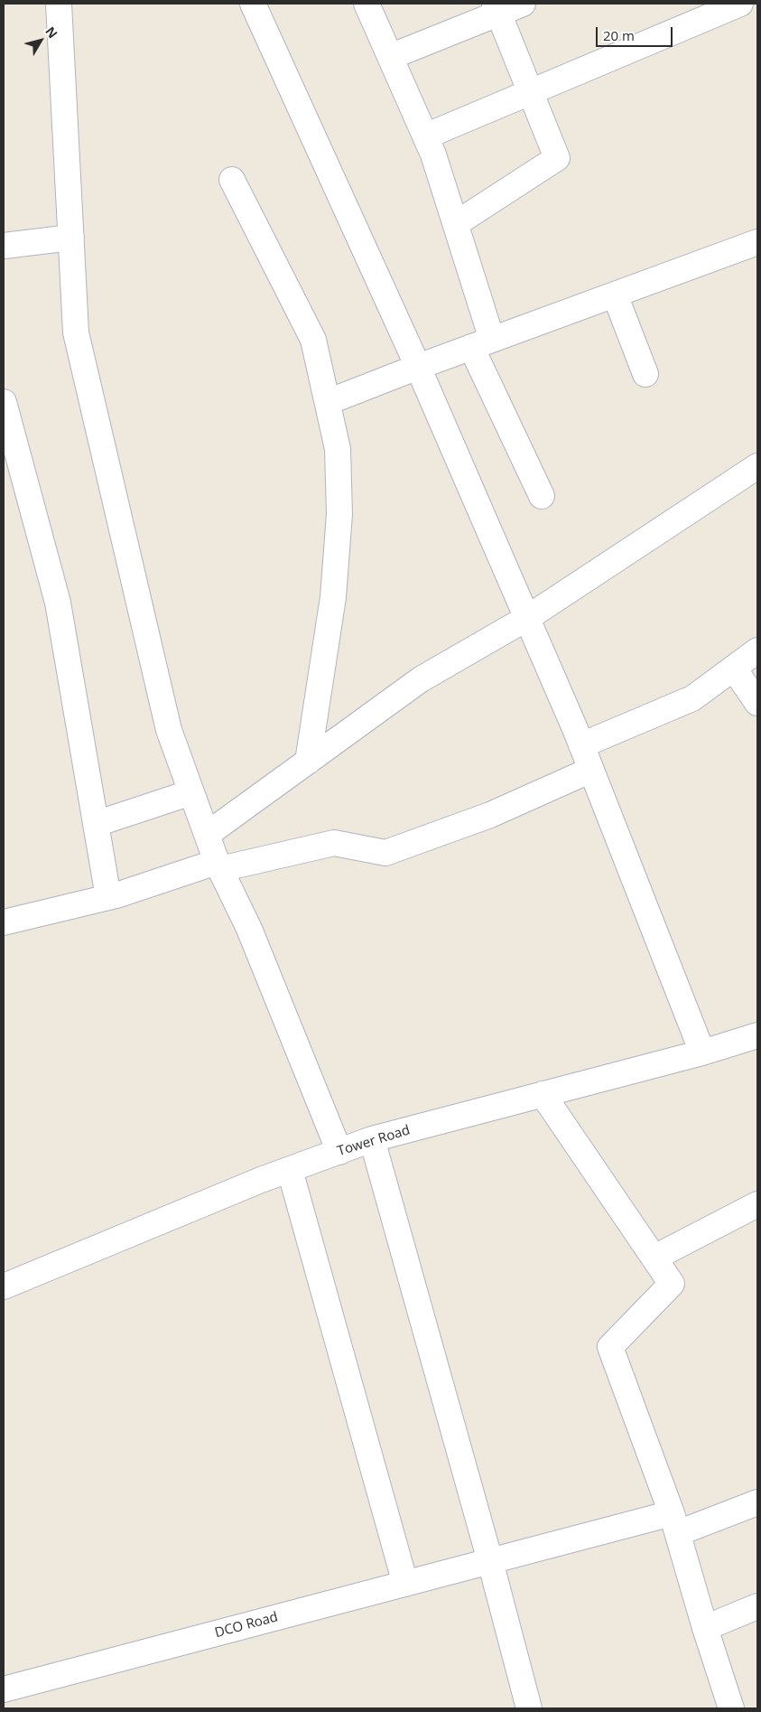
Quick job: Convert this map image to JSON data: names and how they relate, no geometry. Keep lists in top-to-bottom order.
{
  "streets": {
    "street": ["Tower Road", "DCO Road"]
  },
  "scale_bar": "20 m",
  "north": "top right"
}
